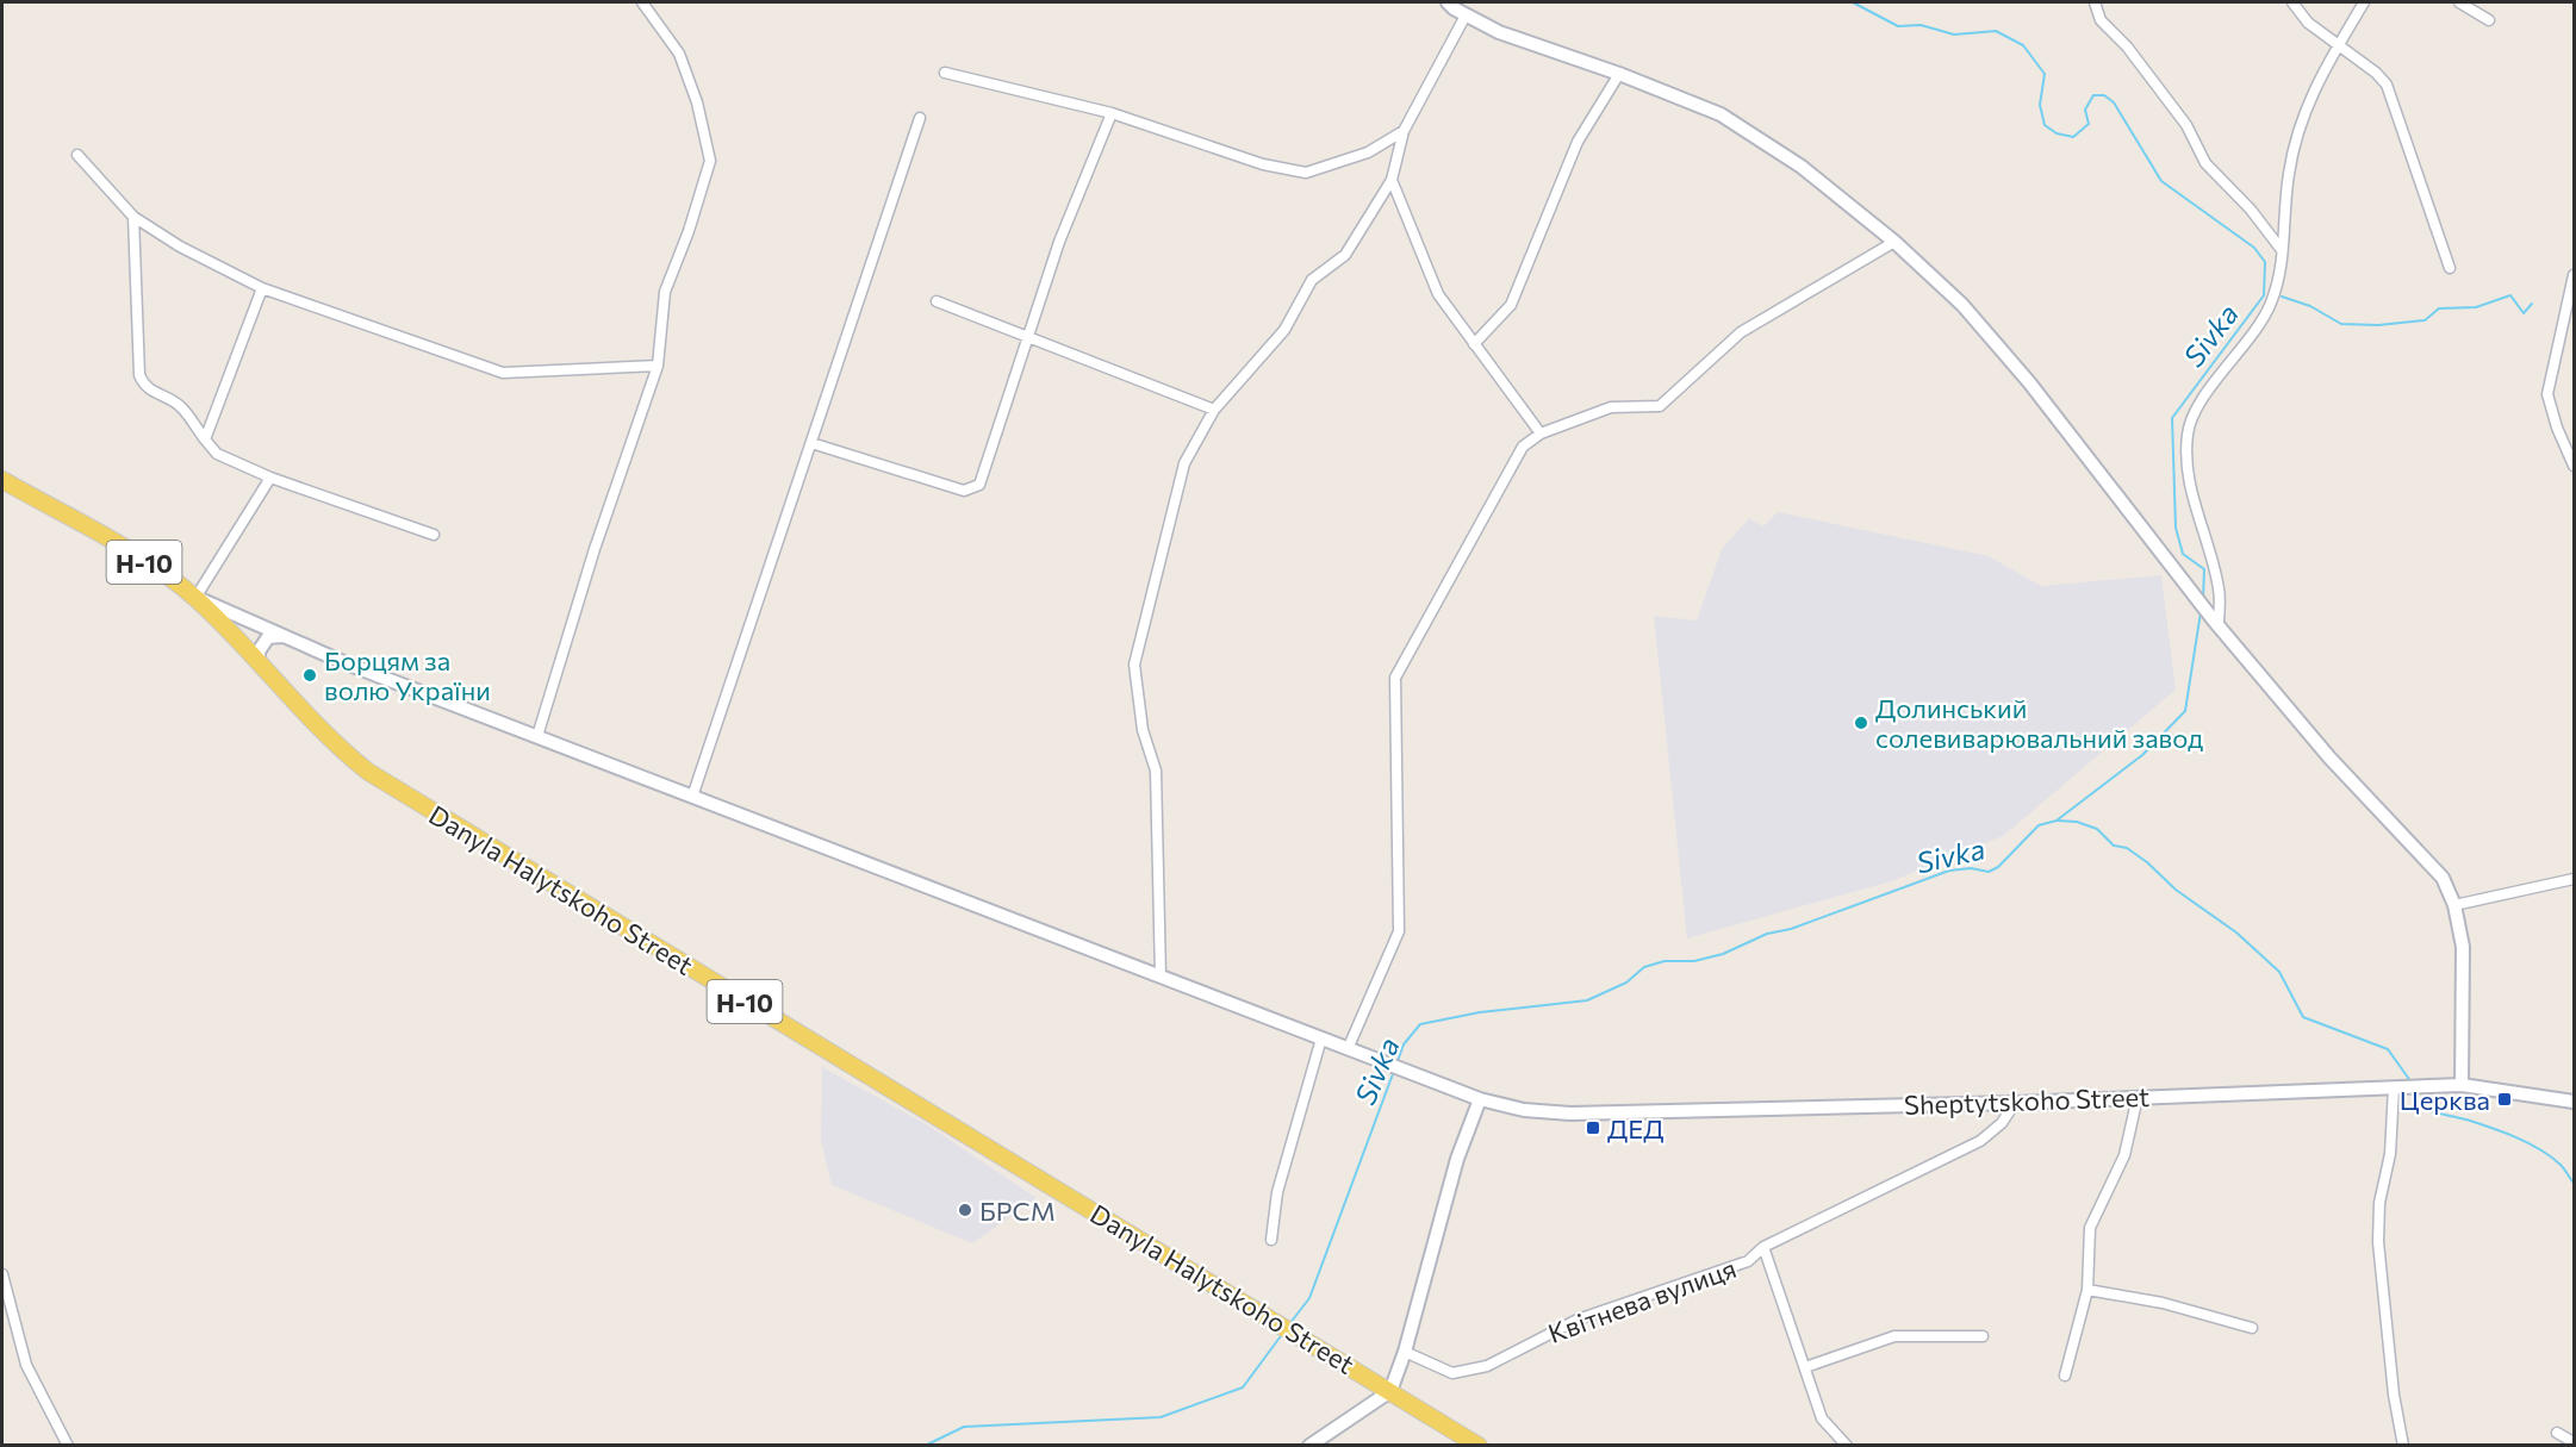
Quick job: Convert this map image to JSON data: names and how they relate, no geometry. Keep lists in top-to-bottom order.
{
  "streets": {
    "main road": ["Н-10", "Danyla Halytskoho Street"],
    "street": ["Sheptytskoho Street", "Квітнева вулиця"]
  },
  "crossings": [
    ["Н-10", "Danyla Halytskoho Street"],
    ["Н-10", "Sheptytskoho Street"],
    ["Danyla Halytskoho Street", "Sheptytskoho Street"],
    ["Sheptytskoho Street", "Квітнева вулиця"]
  ],
  "water": ["Sivka"],
  "places": {
    "other": ["Борцям за волю України", "Долинський солевиварювальний завод", "БРСМ"],
    "transit": ["Церква", "ДЕД"]
  }
}
